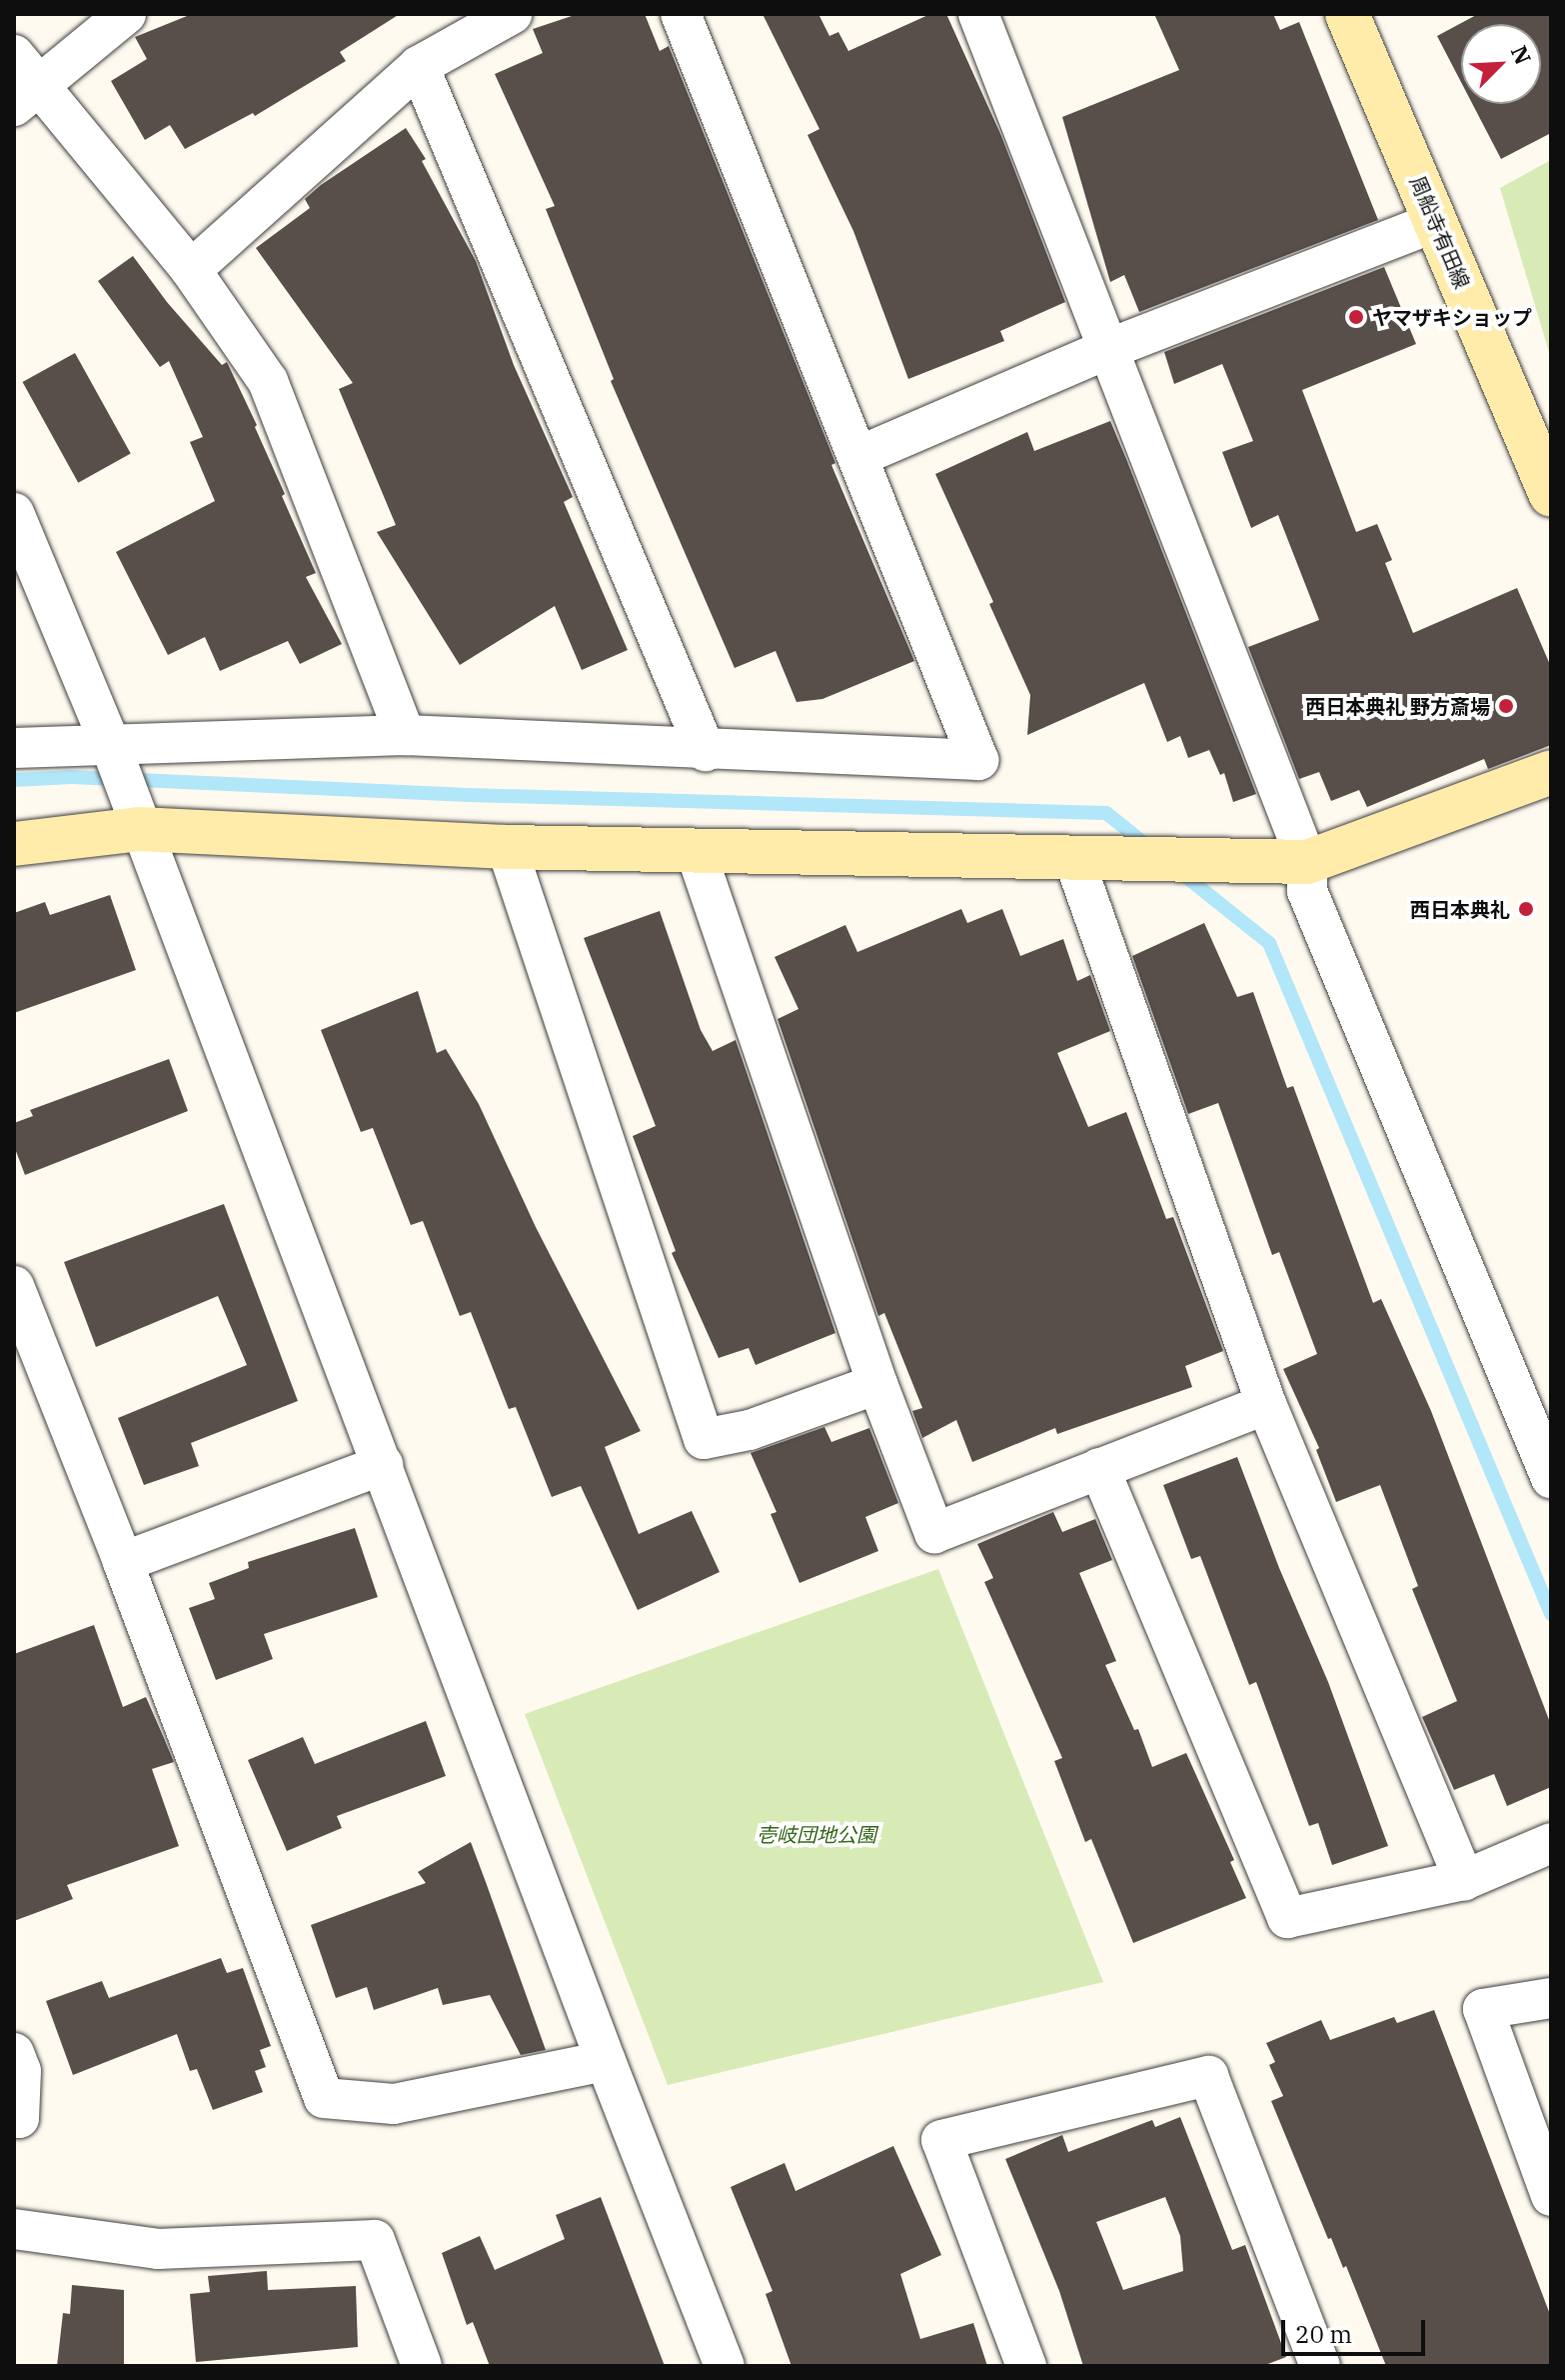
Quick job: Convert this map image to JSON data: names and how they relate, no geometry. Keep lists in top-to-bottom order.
{
  "streets": {
    "street": ["周船寺有田線"]
  },
  "parks": ["壱岐団地公園"],
  "places": ["ヤマザキショップ", "西日本典礼 野方斎場", "西日本典礼"],
  "scale_bar": "20 m",
  "north": "top right"
}
